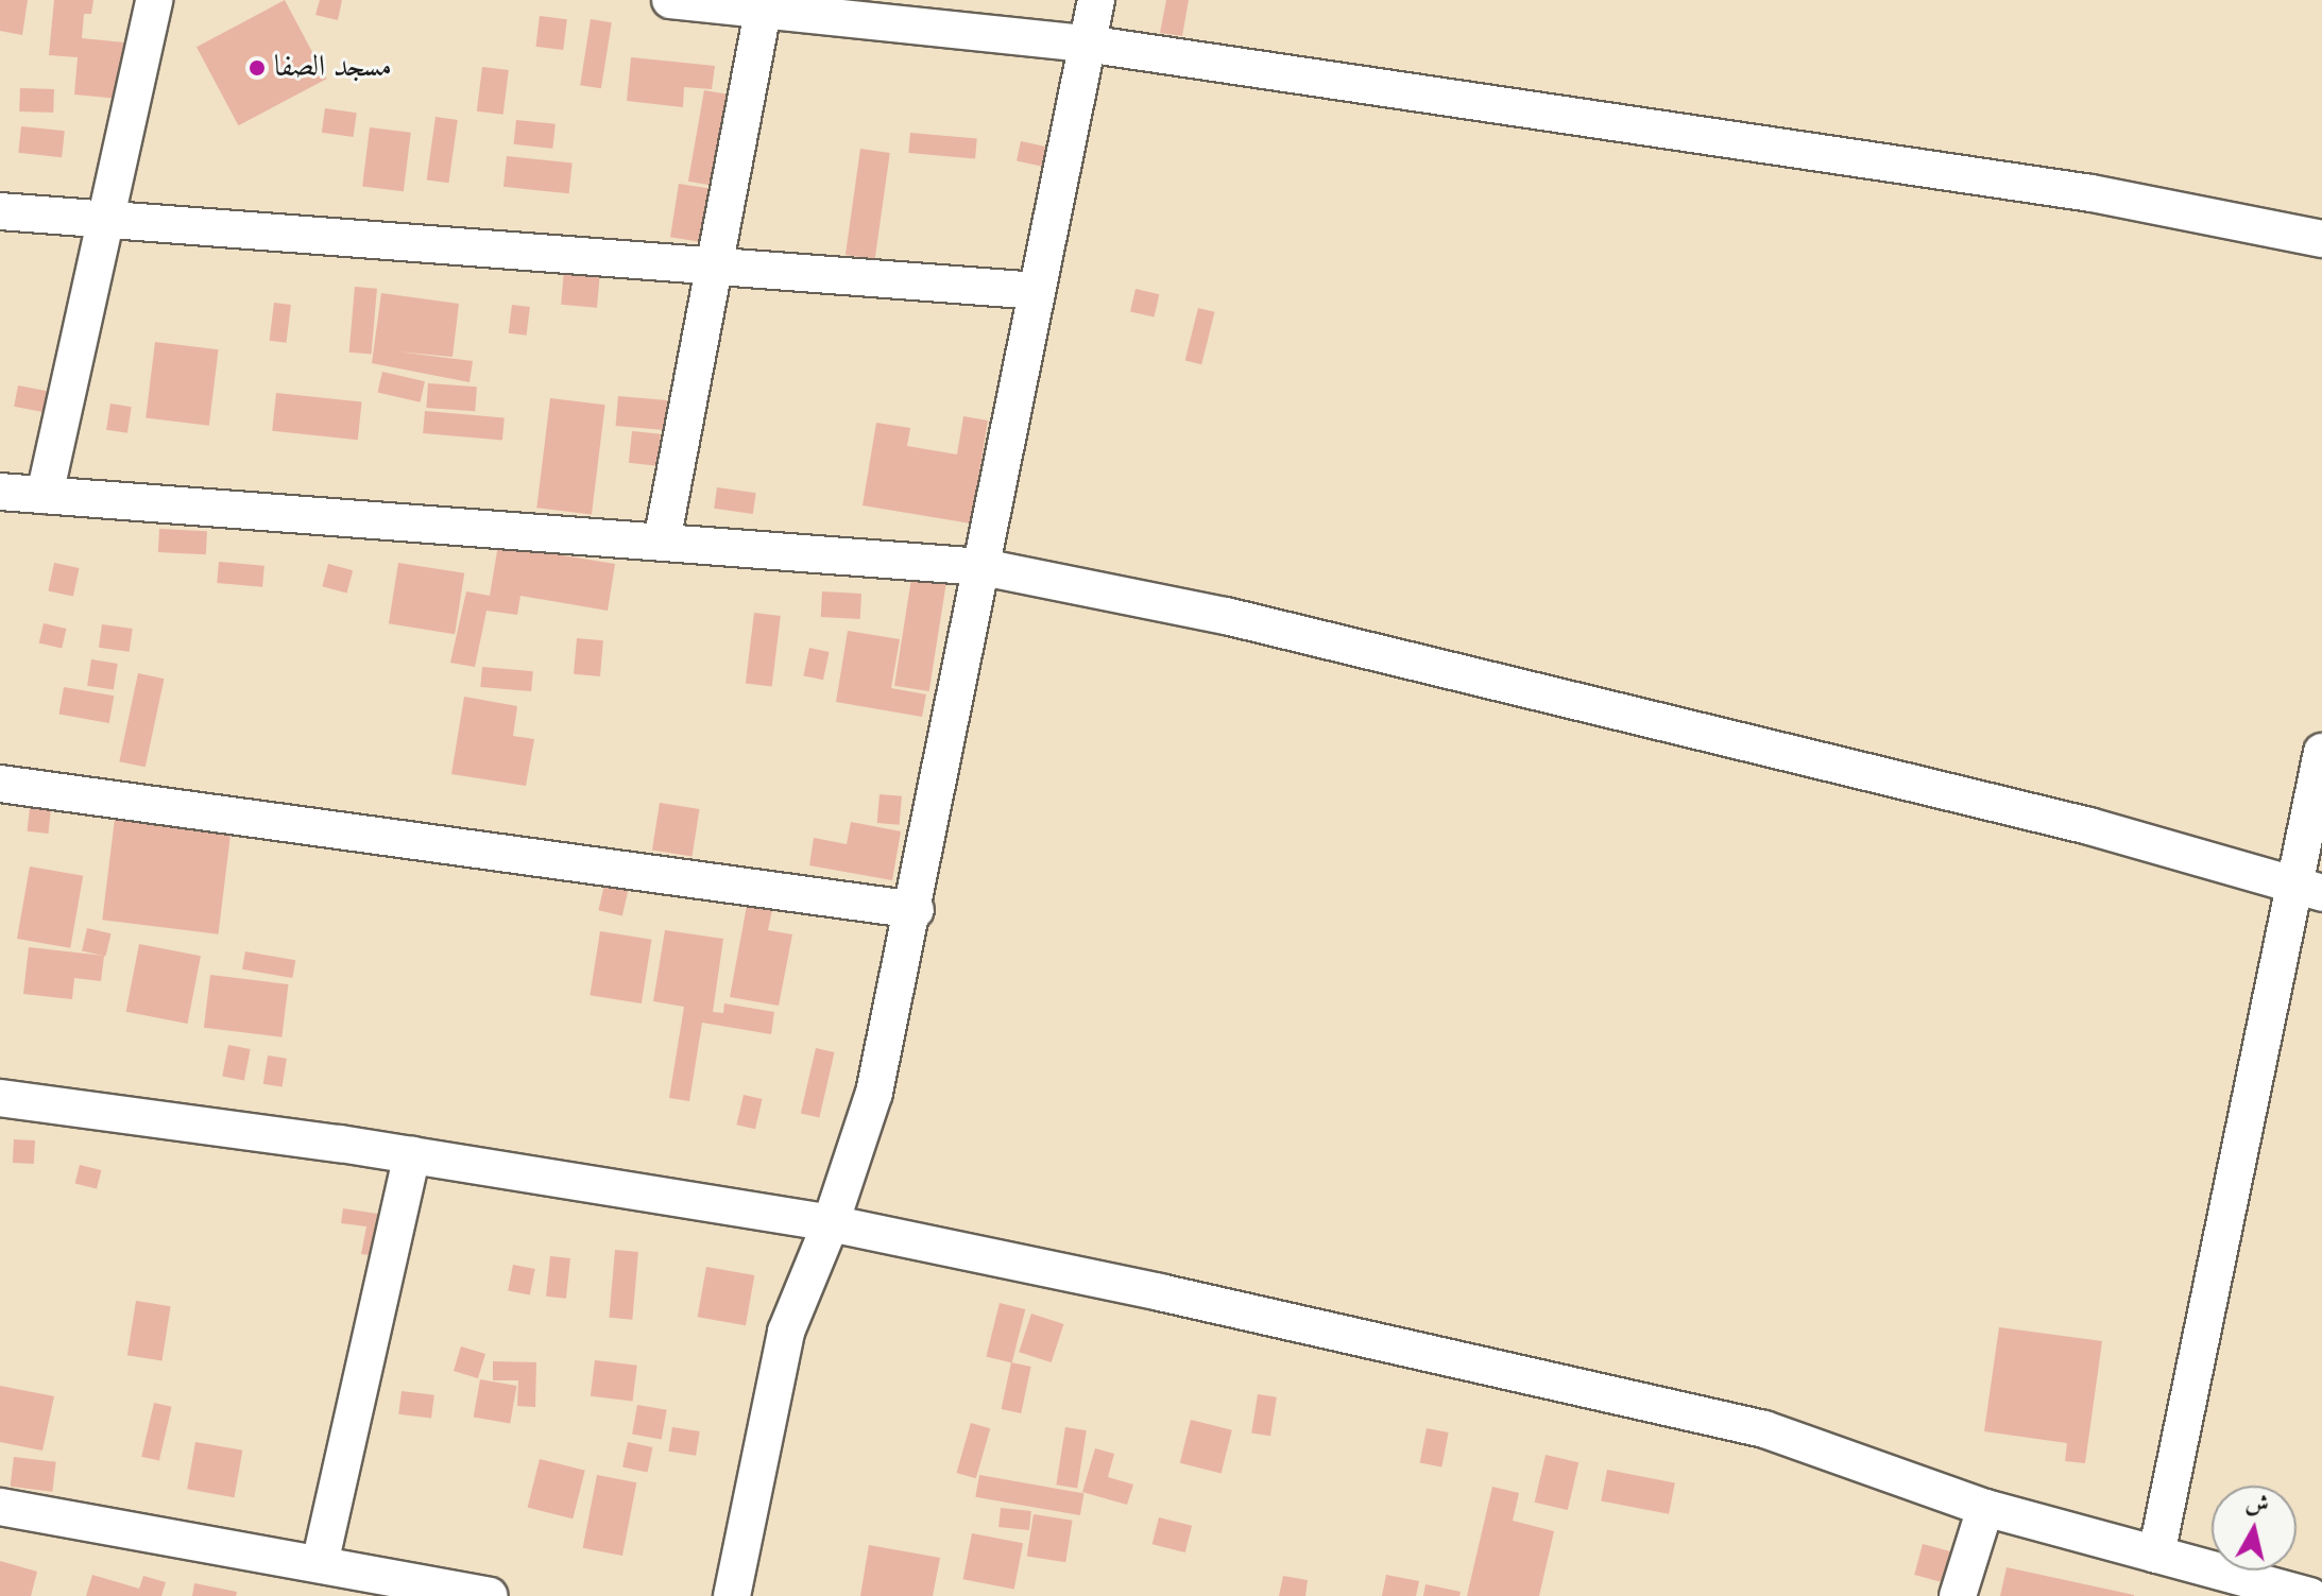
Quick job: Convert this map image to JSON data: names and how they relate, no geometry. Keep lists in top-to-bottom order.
{
  "places": ["مسجد الصفا"],
  "north": "top"
}
